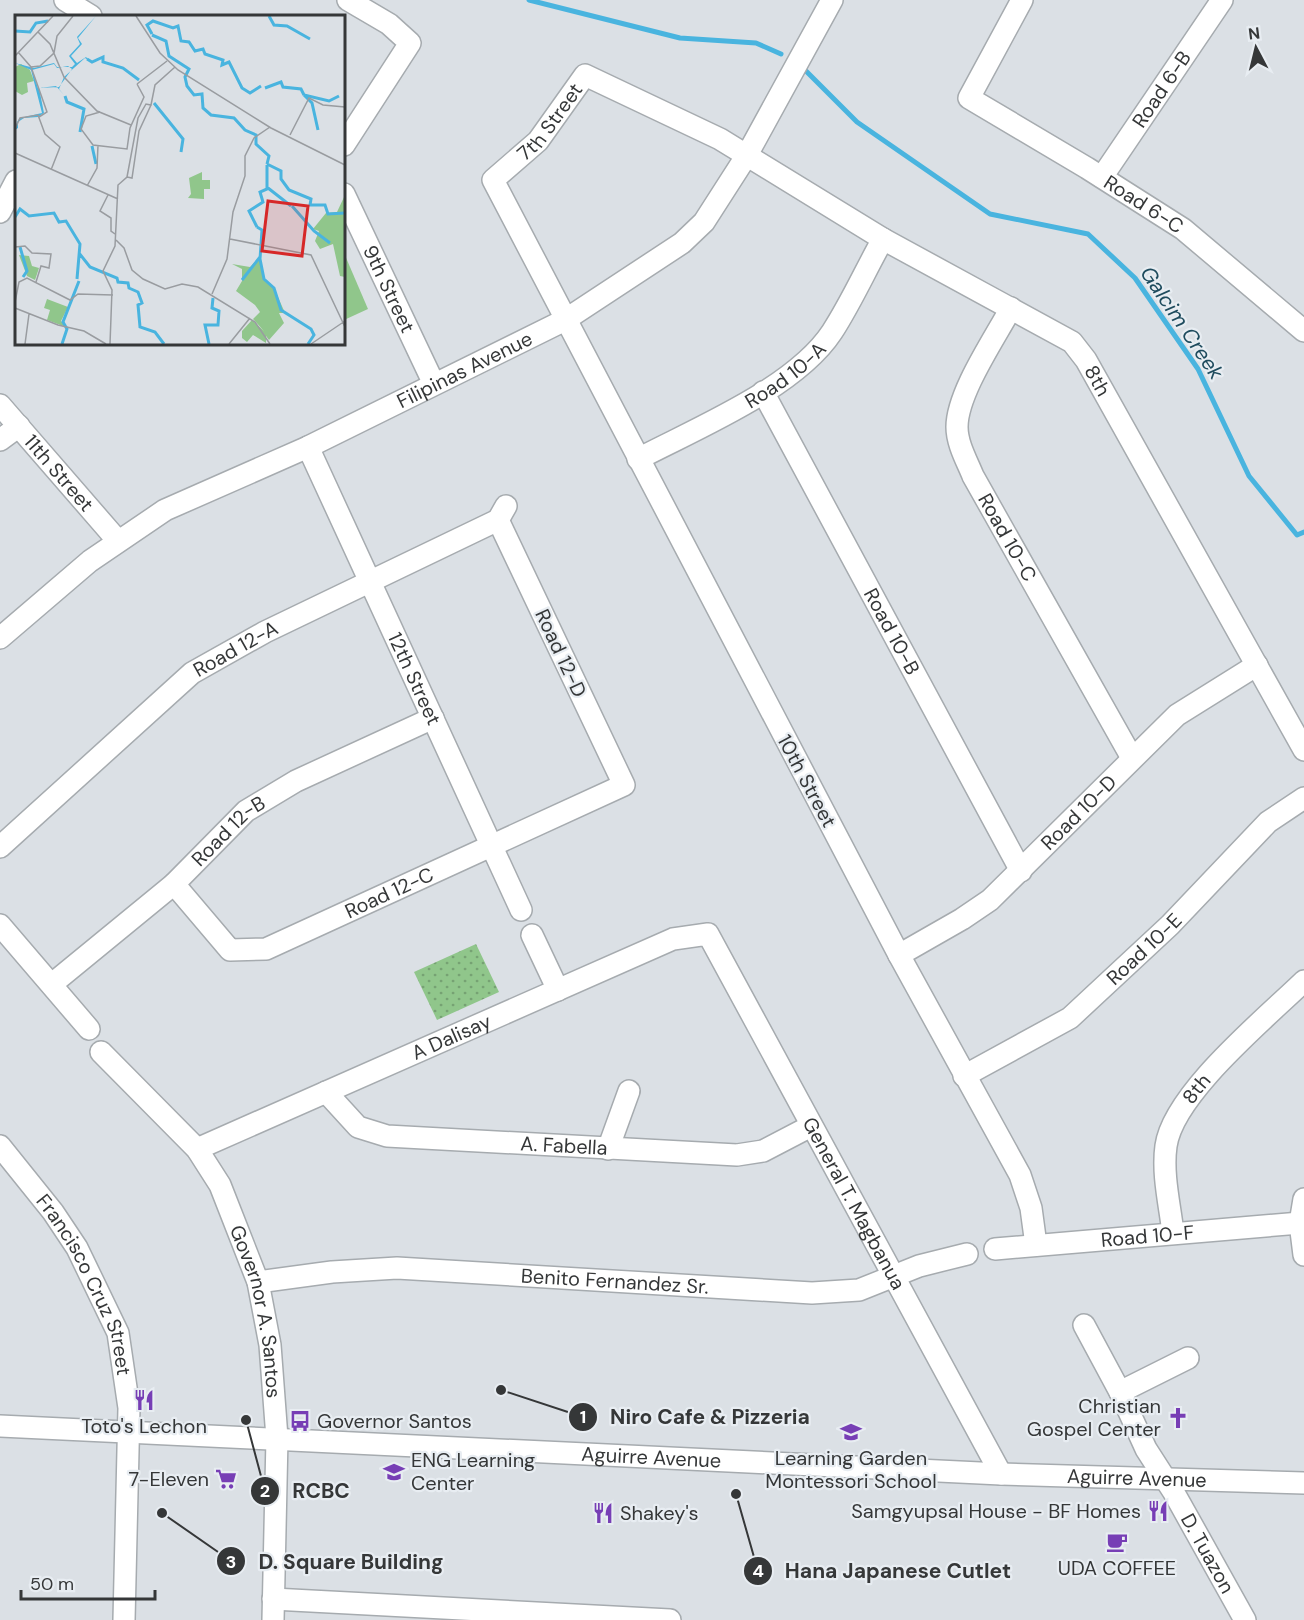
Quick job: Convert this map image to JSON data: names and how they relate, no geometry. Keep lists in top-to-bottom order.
{
  "streets": {
    "street": [
      "Road 6-B",
      "7th Street",
      "Road 6-C",
      "9th Street",
      "Filipinas Avenue",
      "Road 10-A",
      "8th",
      "11th Street",
      "Road 10-C",
      "Road 10-B",
      "Road 12-A",
      "Road 12-D",
      "12th Street",
      "10th Street",
      "Road 10-D",
      "Road 12-B",
      "Road 12-C",
      "Road 10-E",
      "A Dalisay",
      "A. Fabella",
      "General T. Magbanua",
      "Road 10-F",
      "Benito Fernandez Sr.",
      "Francisco Cruz Street",
      "Governor A. Santos",
      "Aguirre Avenue",
      "D. Tuazon"
    ]
  },
  "crossings": [
    ["Road 6-B", "Road 6-C"],
    ["7th Street", "Filipinas Avenue"],
    ["7th Street", "8th"],
    ["7th Street", "10th Street"],
    ["9th Street", "Filipinas Avenue"],
    ["Filipinas Avenue", "8th"],
    ["Filipinas Avenue", "11th Street"],
    ["Filipinas Avenue", "12th Street"],
    ["Filipinas Avenue", "10th Street"],
    ["Road 10-A", "8th"],
    ["Road 10-A", "Road 10-B"],
    ["Road 10-A", "10th Street"],
    ["8th", "Road 10-C"],
    ["8th", "Road 10-D"],
    ["8th", "Road 10-F"],
    ["Road 10-C", "Road 10-D"],
    ["Road 10-B", "Road 10-D"],
    ["Road 12-A", "Road 12-D"],
    ["Road 12-A", "12th Street"],
    ["Road 12-D", "Road 12-C"],
    ["12th Street", "Road 12-B"],
    ["12th Street", "Road 12-C"],
    ["10th Street", "Road 10-D"],
    ["10th Street", "Road 10-E"],
    ["10th Street", "Road 10-F"],
    ["Road 12-B", "Road 12-C"],
    ["A Dalisay", "A. Fabella"],
    ["A Dalisay", "General T. Magbanua"],
    ["A Dalisay", "Governor A. Santos"],
    ["A. Fabella", "General T. Magbanua"],
    ["General T. Magbanua", "Benito Fernandez Sr."],
    ["General T. Magbanua", "Aguirre Avenue"],
    ["Benito Fernandez Sr.", "Governor A. Santos"],
    ["Francisco Cruz Street", "Aguirre Avenue"],
    ["Governor A. Santos", "Aguirre Avenue"],
    ["Aguirre Avenue", "D. Tuazon"]
  ],
  "water": ["Galcim Creek"],
  "places": {
    "other": [
      "Niro Cafe & Pizzeria",
      "RCBC",
      "Hana Japanese Cutlet",
      "D. Square Building"
    ],
    "restaurant": ["Toto's Lechon", "Samgyupsal House - BF Homes", "Shakey's"],
    "church": ["Christian Gospel Center"],
    "bus stop": ["Governor Santos"],
    "school or university": ["Learning Garden Montessori School", "ENG Learning Center"],
    "supermarket": ["7-Eleven"],
    "cafe": ["UDA COFFEE"]
  },
  "scale_bar": "50 m",
  "north": "top"
}
